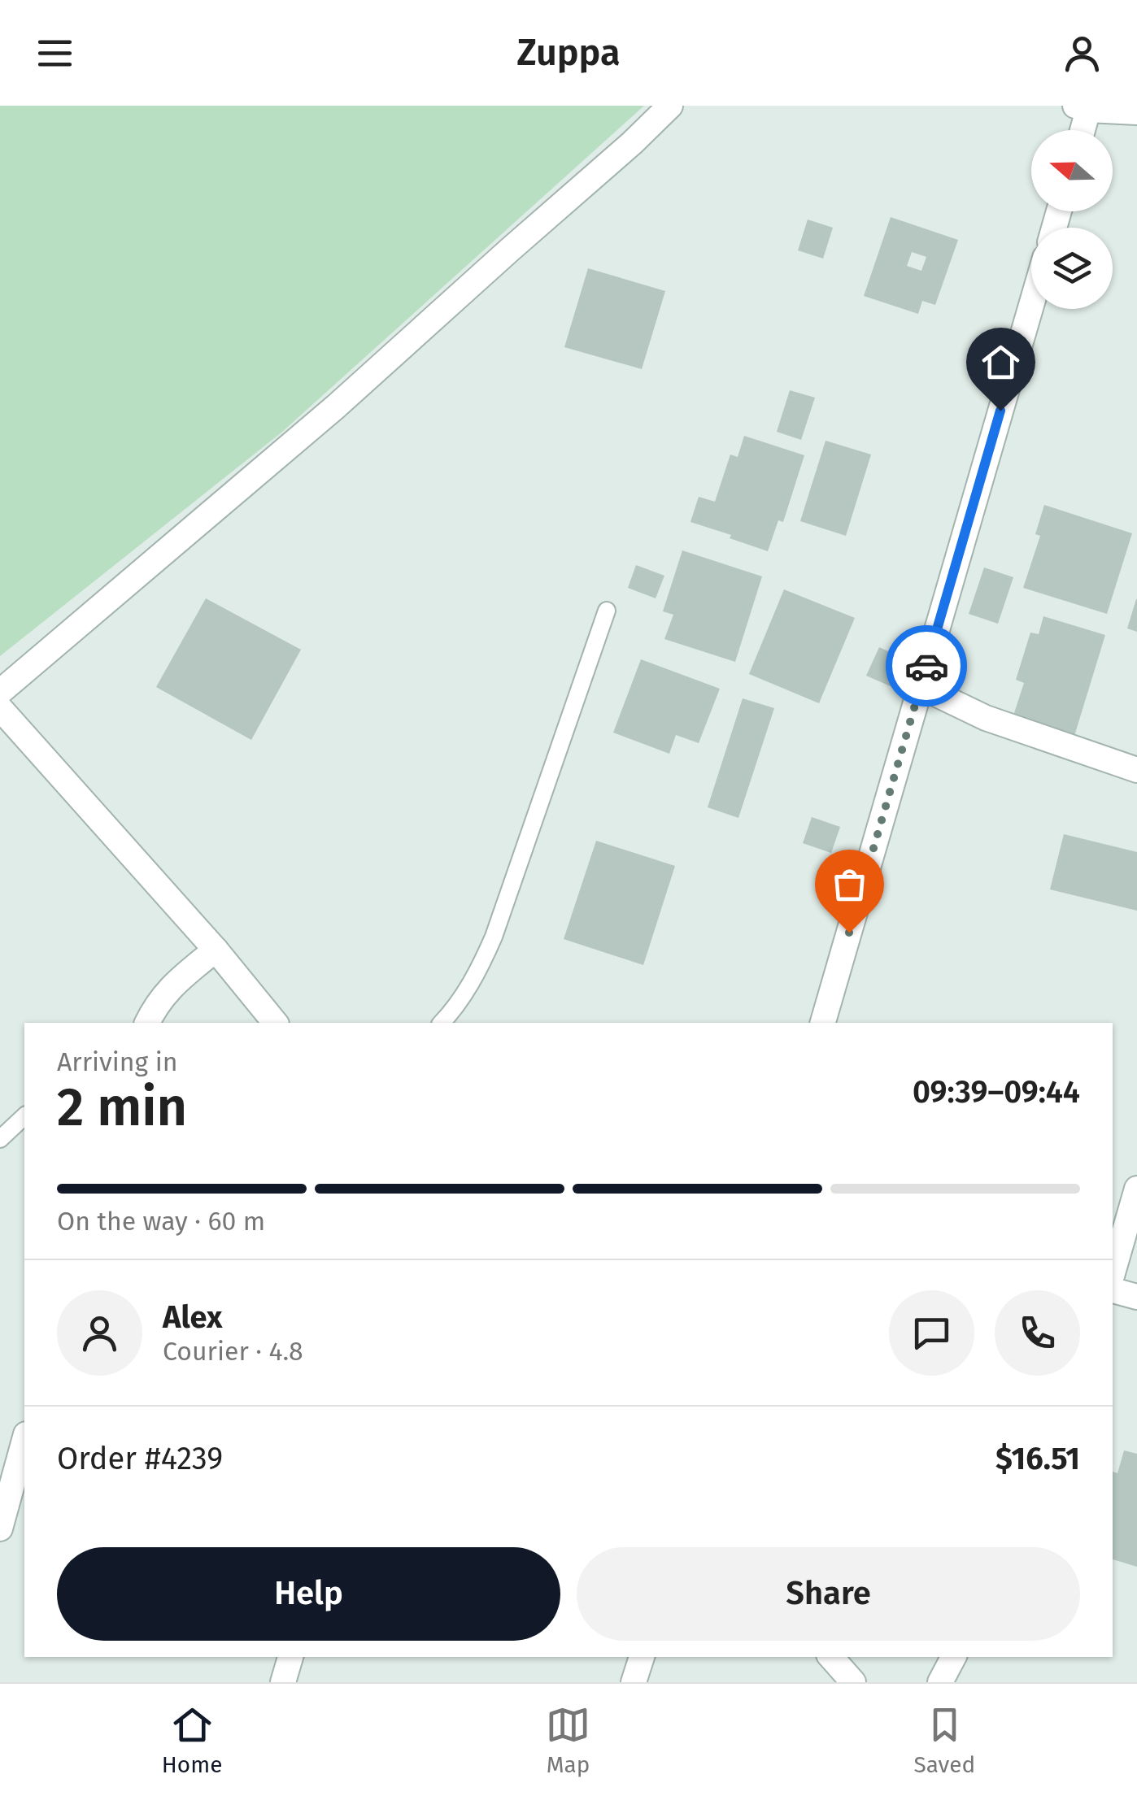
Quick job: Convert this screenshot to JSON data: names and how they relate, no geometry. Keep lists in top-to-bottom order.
{
  "north": "left",
  "page": {
    "header": "Zuppa",
    "heading": ["2 min", "Arriving in", "09:39–09:44"],
    "panel": [
      "Alex",
      "Courier · 4.8",
      "Order #4239",
      "$16.51"
    ],
    "bar": "On the way · 60 m",
    "buttons": ["Help", "Share"],
    "tabs": ["Home", "Map", "Saved"]
  }
}
